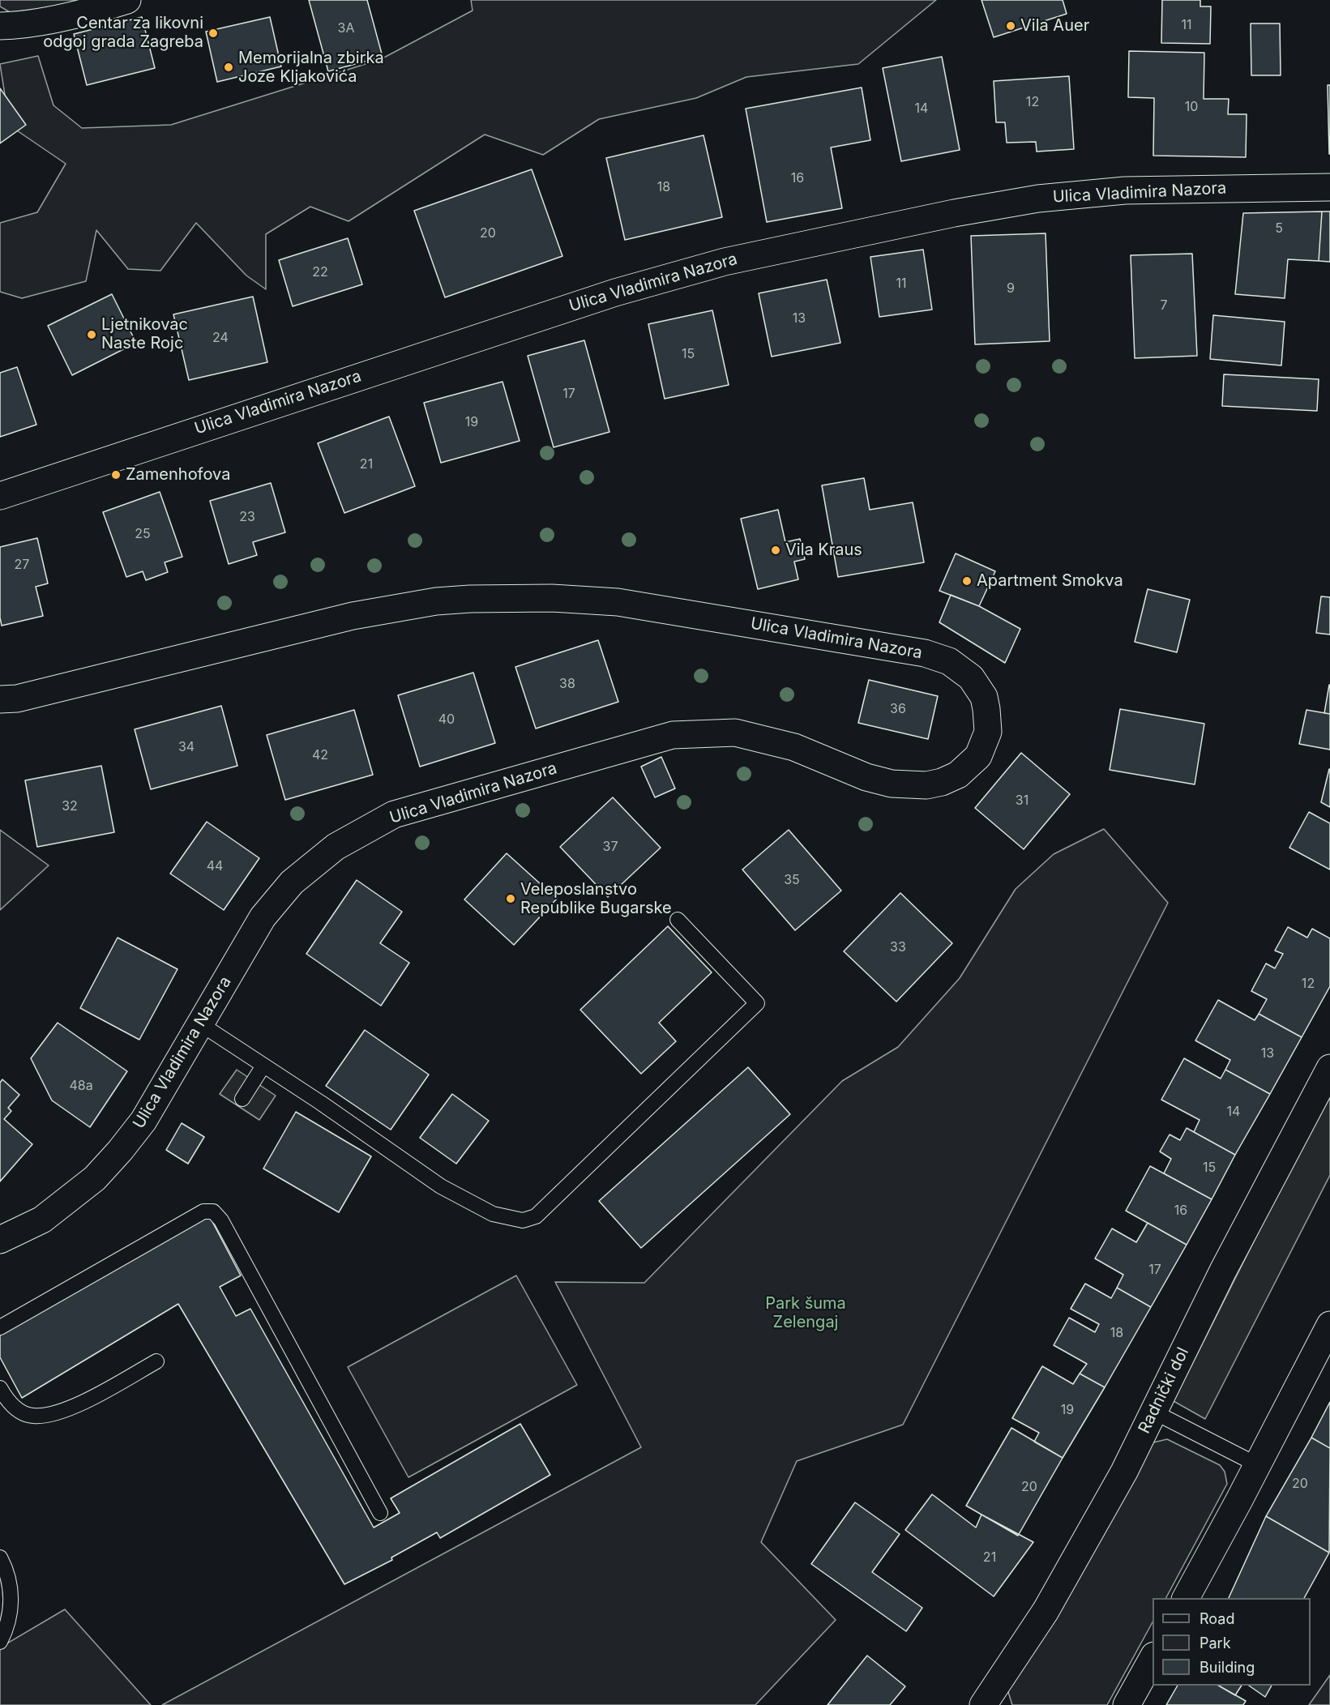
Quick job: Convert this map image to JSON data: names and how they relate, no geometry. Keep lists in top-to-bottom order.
{
  "streets": {
    "street": ["Ulica Vladimira Nazora", "Radnički dol"]
  },
  "parks": ["Park šuma Zelengaj"],
  "places": [
    "Vila Auer",
    "Centar za likovni odgoj grada Zagreba",
    "Memorijalna zbirka Joze Kljakovića",
    "Ljetnikovac Naste Rojc",
    "Zamenhofova",
    "Vila Kraus",
    "Apartment Smokva",
    "Veleposlanstvo Republike Bugarske"
  ],
  "house_numbers": [
    "11",
    "3A",
    "12",
    "10",
    "14",
    "16",
    "18",
    "5",
    "20",
    "22",
    "11",
    "9",
    "7",
    "13",
    "24",
    "15",
    "17",
    "19",
    "21",
    "23",
    "25",
    "27",
    "38",
    "36",
    "40",
    "34",
    "42",
    "31",
    "32",
    "37",
    "44",
    "35",
    "33",
    "12",
    "13",
    "48a",
    "14",
    "15",
    "16",
    "17",
    "18",
    "19",
    "20",
    "20",
    "21"
  ],
  "legend": ["Road", "Park", "Building"]
}
